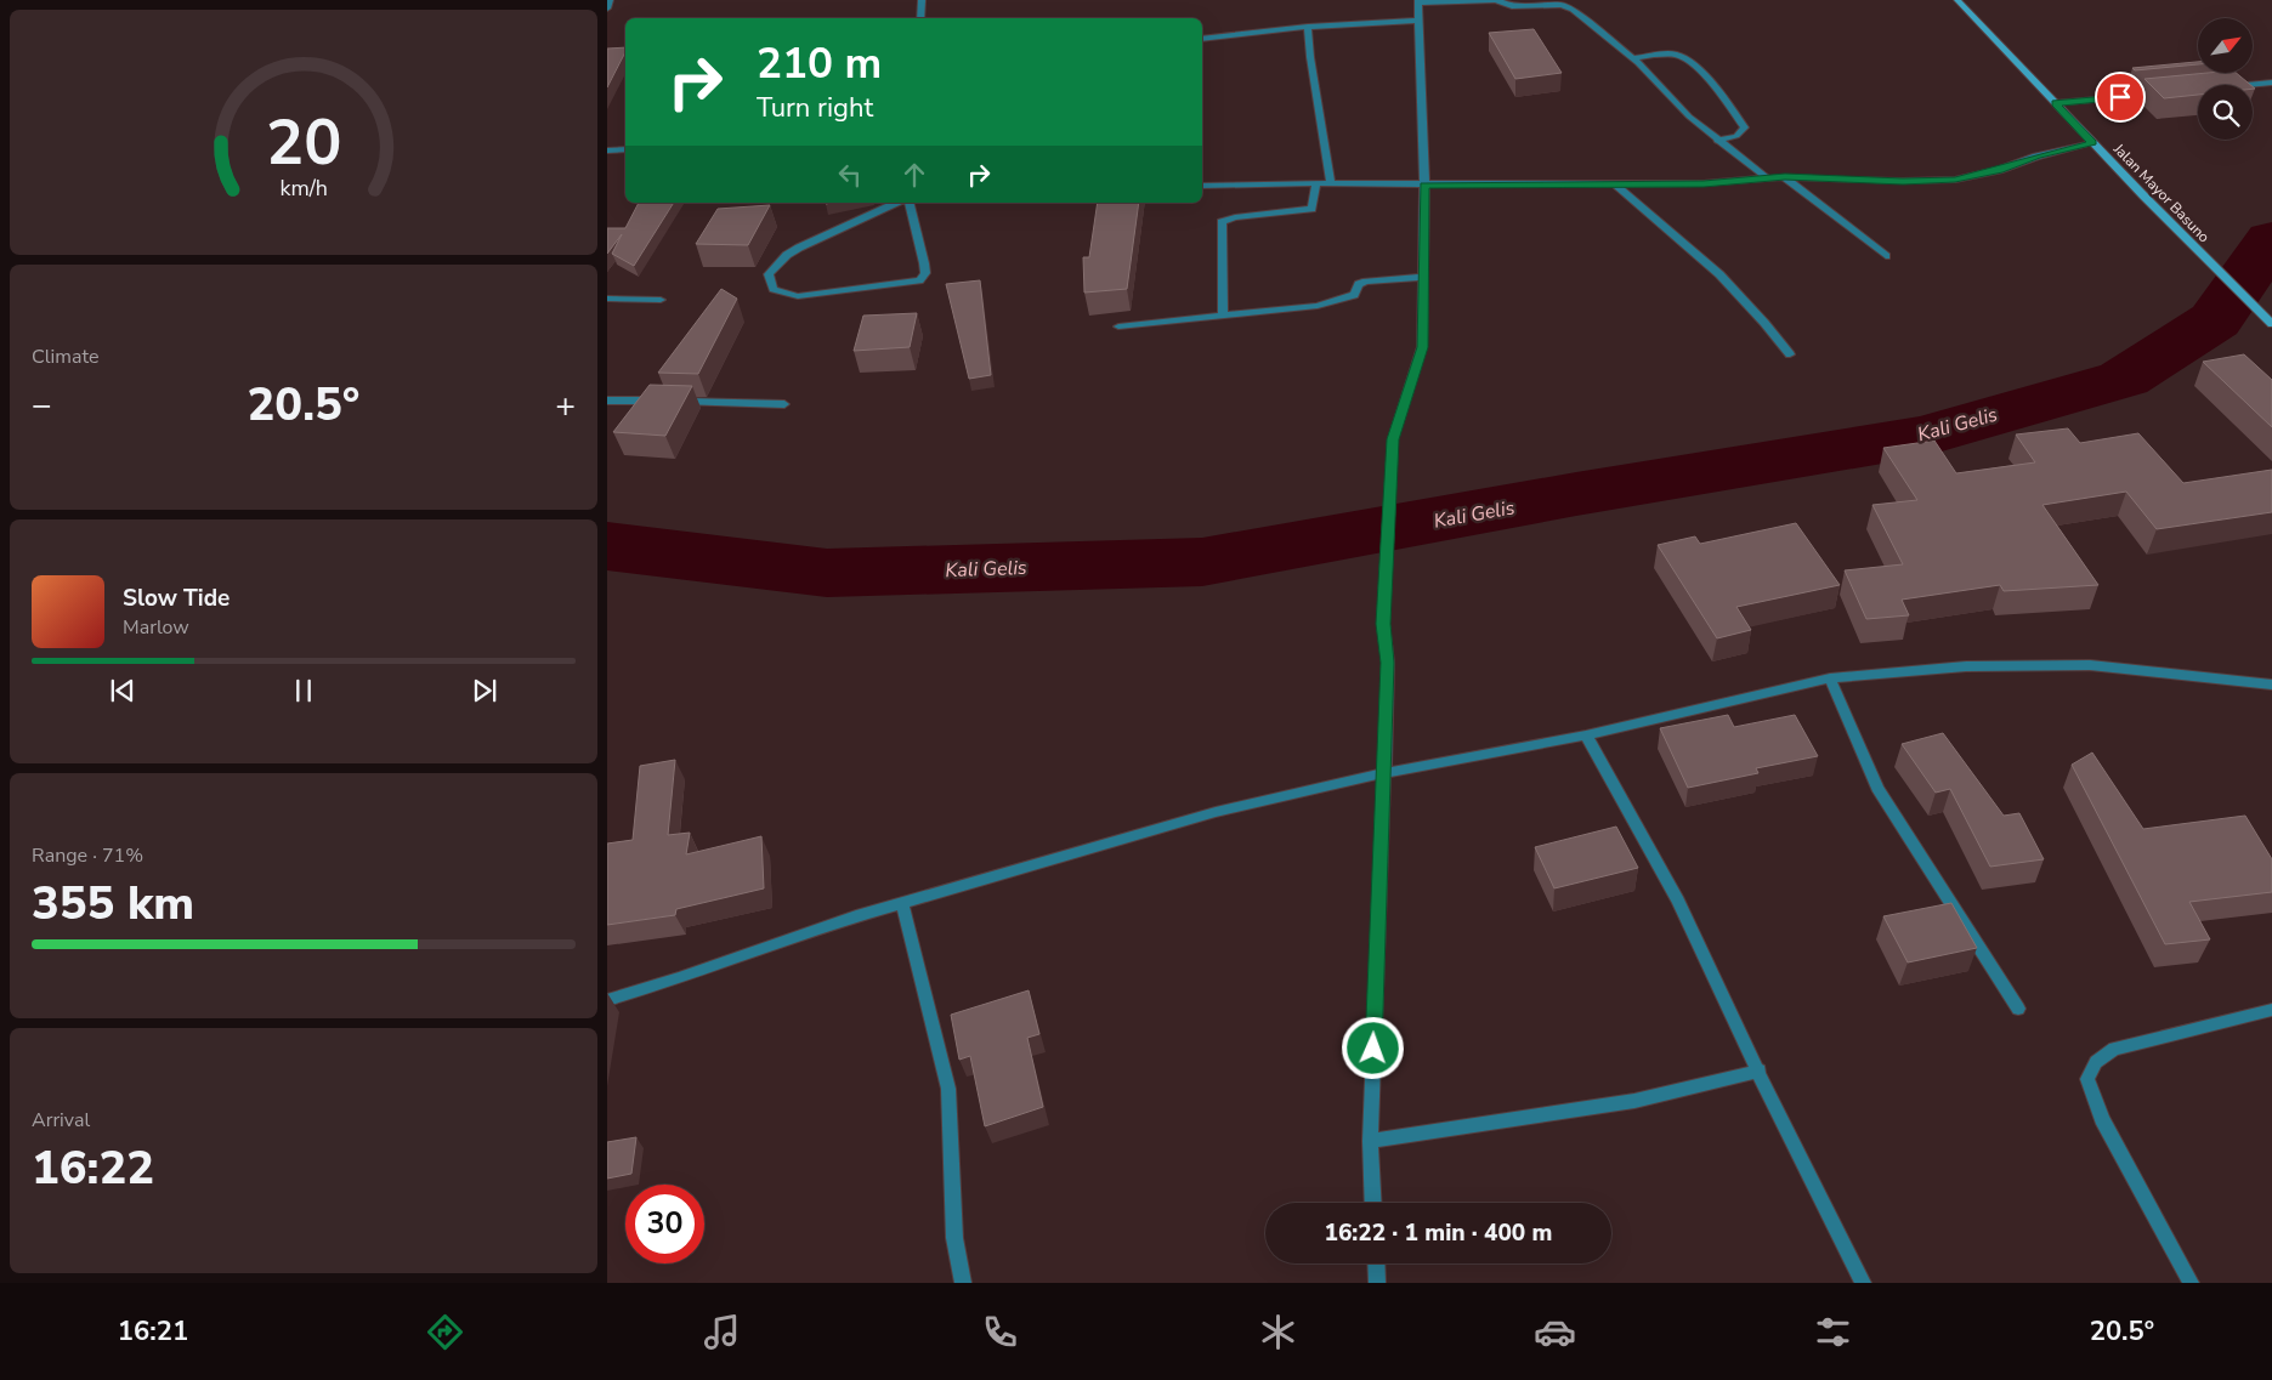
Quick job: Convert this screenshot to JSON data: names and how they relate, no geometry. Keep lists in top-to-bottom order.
{
  "streets": {
    "main road": ["Jalan Mayor Basuno"]
  },
  "water": ["Kali Gelis"],
  "north": "top right",
  "page": {
    "turn": ["210 m", "Turn right"],
    "tile": [
      "Climate",
      ["Range · 71%", "355 km"],
      ["Arrival", "16:22"]
    ],
    "heat": ["−", "20.5°", "+"],
    "song": ["Slow Tide", "Marlow"],
    "limit": "30",
    "trip": "16:22 · 1 min · 400 m",
    "tabs": ["16:21", "20.5°"],
    "gauge": ["20", "km/h"]
  }
}
